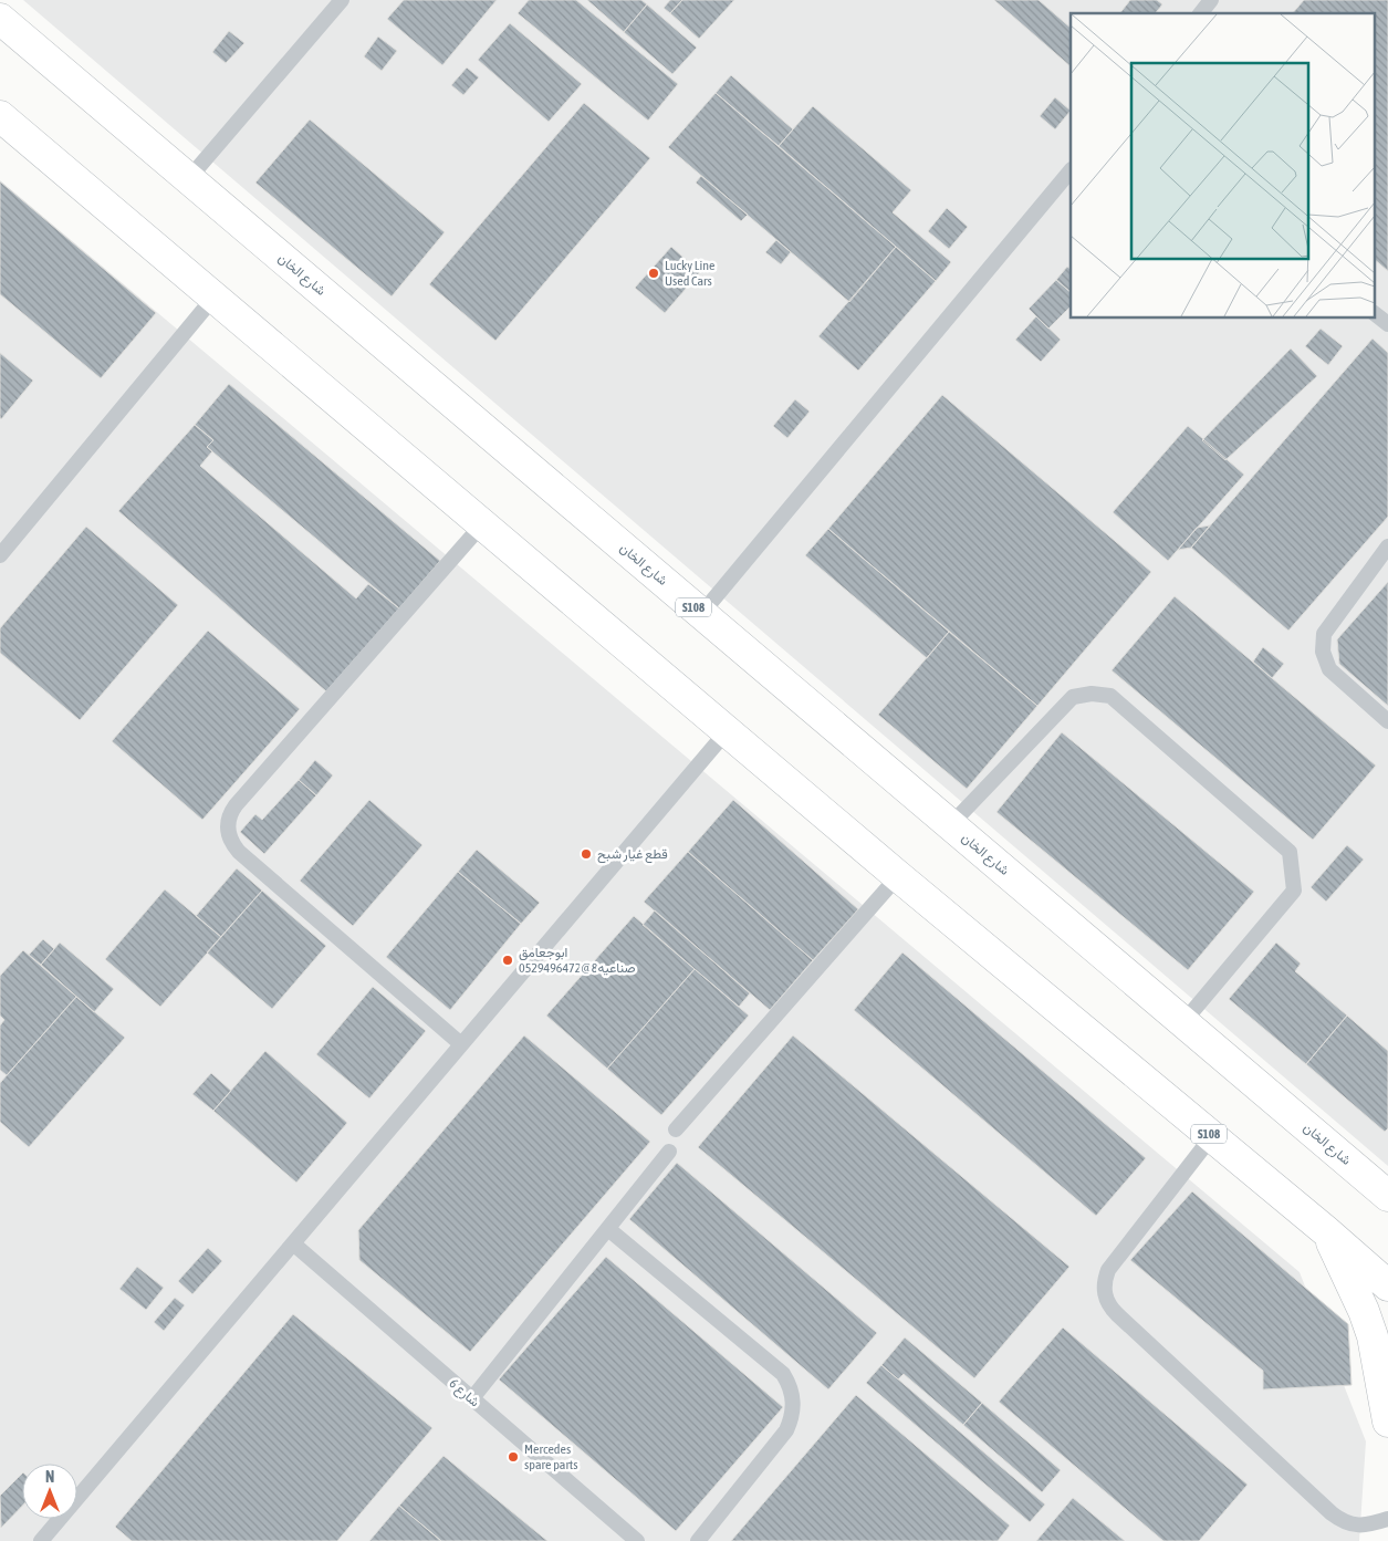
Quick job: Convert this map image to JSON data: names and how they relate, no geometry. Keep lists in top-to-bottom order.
{
  "streets": {
    "main road": ["شارع الخان", "S108"],
    "lane": ["شارع 6"]
  },
  "places": [
    "Lucky Line Used Cars",
    "قطع غيار شبح",
    "ابوجعامق صناعيه8@0529496472",
    "Mercedes spare parts"
  ],
  "north": "top"
}
